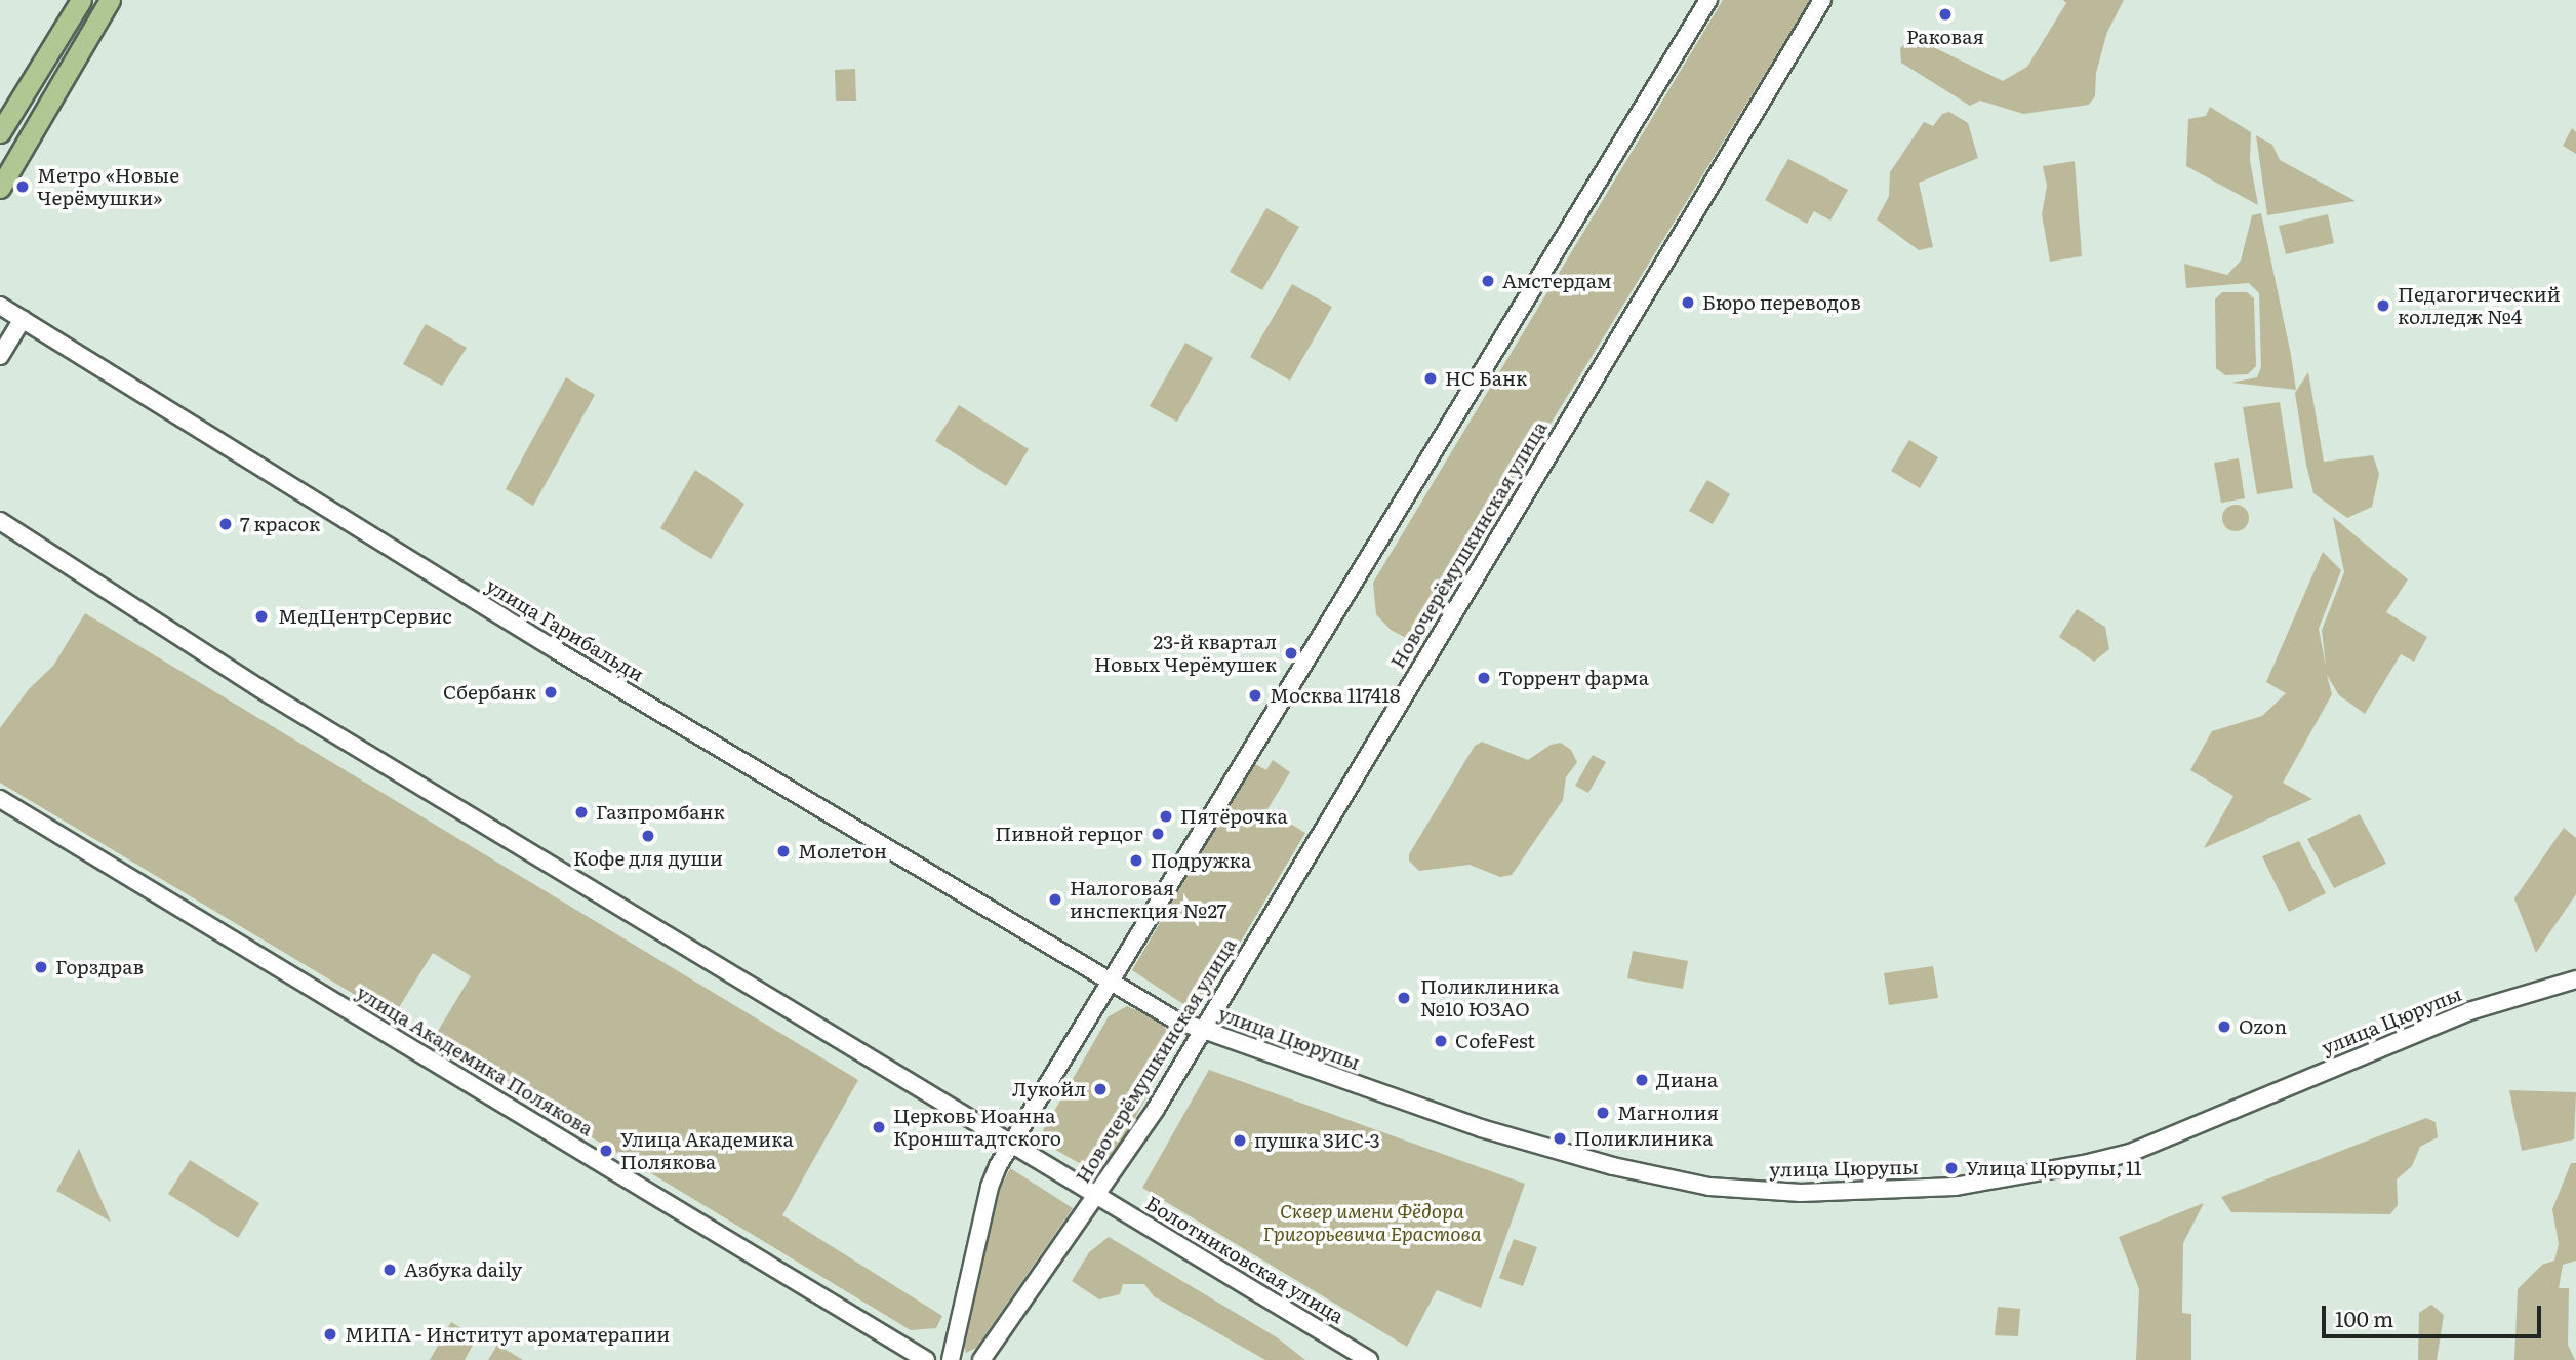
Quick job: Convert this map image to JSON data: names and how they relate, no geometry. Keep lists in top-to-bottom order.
{
  "streets": {
    "street": [
      "Новочерёмушкинская улица",
      "улица Гарибальди",
      "улица Цюрупы",
      "улица Академика Полякова",
      "Болотниковская улица"
    ]
  },
  "crossings": [
    ["Новочерёмушкинская улица", "улица Цюрупы"],
    ["Новочерёмушкинская улица", "Болотниковская улица"],
    ["улица Гарибальди", "улица Цюрупы"]
  ],
  "parks": ["Сквер имени Фёдора Григорьевича Ерастова"],
  "places": [
    "Раковая",
    "Метро «Новые Черёмушки»",
    "Амстердам",
    "Бюро переводов",
    "Педагогический колледж №4",
    "НС Банк",
    "7 красок",
    "МедЦентрСервис",
    "23-й квартал Новых Черёмушек",
    "Торрент фарма",
    "Сбербанк",
    "Москва 117418",
    "Газпромбанк",
    "Пятёрочка",
    "Пивной герцог",
    "Кофе для души",
    "Молетон",
    "Подружка",
    "Налоговая инспекция №27",
    "Горздрав",
    "Поликлиника №10 ЮЗАО",
    "Ozon",
    "CofeFest",
    "Диана",
    "Лукойл",
    "Магнолия",
    "Церковь Иоанна Кронштадтского",
    "Поликлиника",
    "пушка ЗИС-3",
    "Улица Академика Полякова",
    "Улица Цюрупы, 11",
    "Азбука daily",
    "МИПА - Институт ароматерапии"
  ],
  "scale_bar": "100 m"
}
